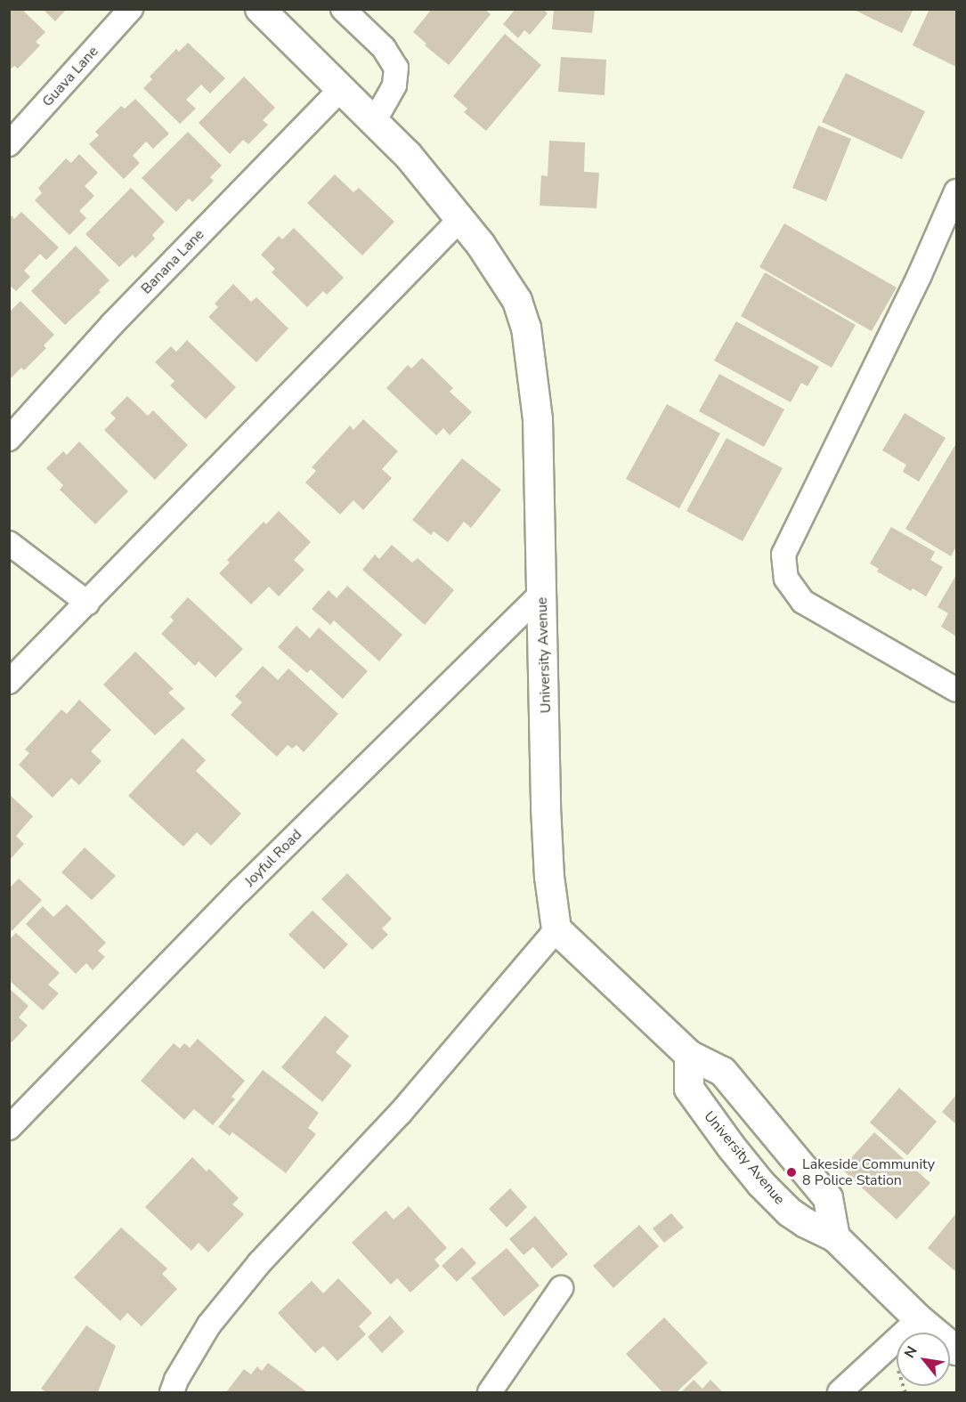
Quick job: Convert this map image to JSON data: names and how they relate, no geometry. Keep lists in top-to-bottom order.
{
  "streets": {
    "street": [
      "Guava Lane",
      "Banana Lane",
      "University Avenue",
      "Joyful Road"
    ]
  },
  "crossings": [
    ["Banana Lane", "University Avenue"],
    ["University Avenue", "Joyful Road"]
  ],
  "places": ["Lakeside Community 8 Police Station"],
  "north": "top left"
}
